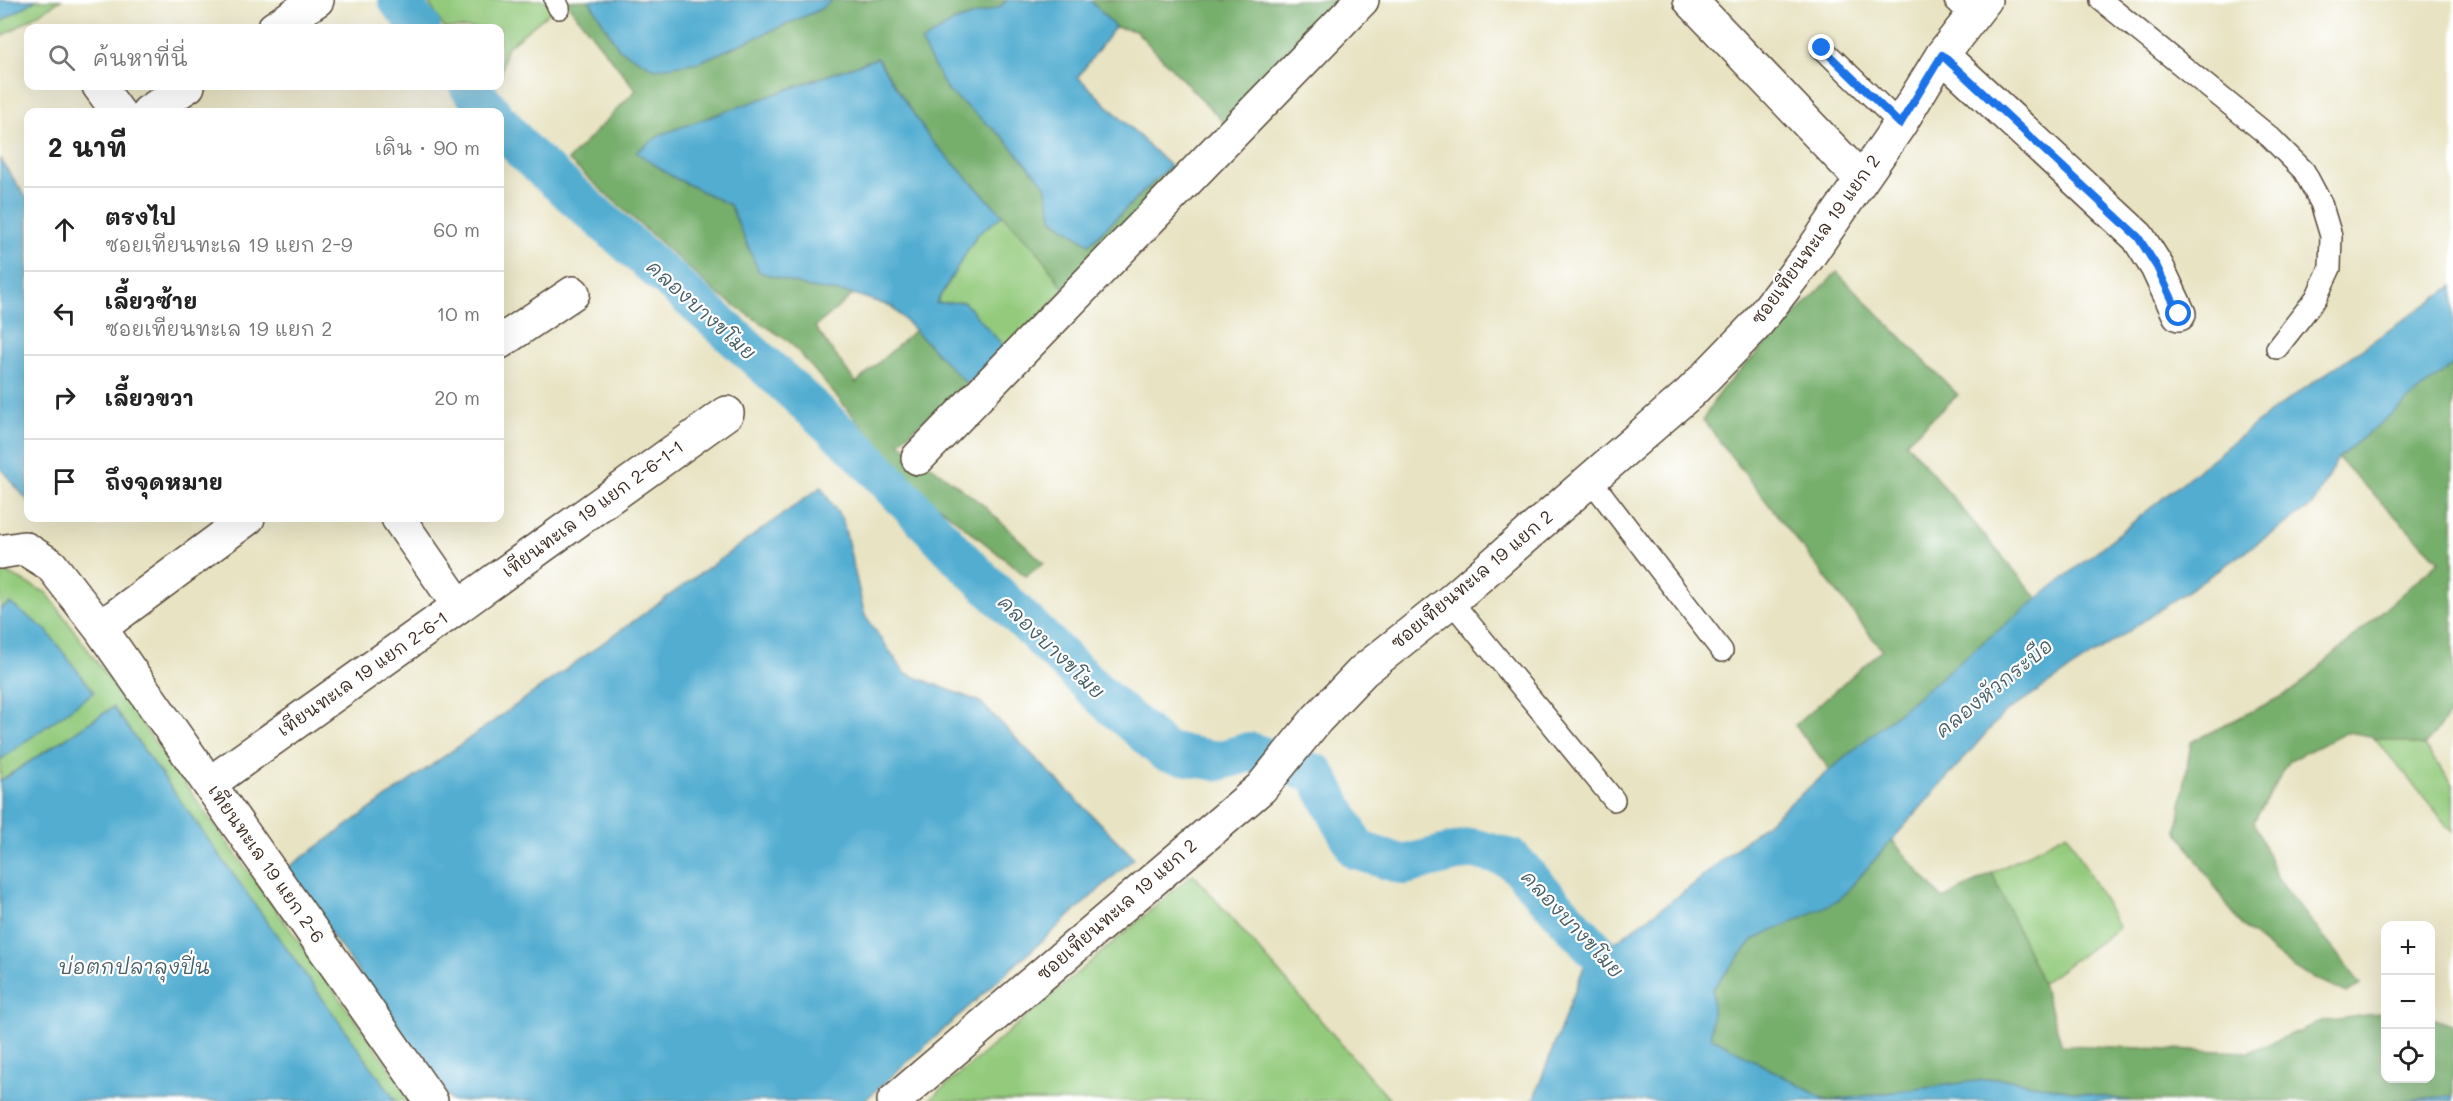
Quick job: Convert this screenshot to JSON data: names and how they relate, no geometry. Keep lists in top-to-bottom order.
{
  "streets": {
    "street": [
      "ซอยเทียนทะเล 19 แยก 2",
      "เทียนทะเล 19 แยก 2-6-1-1",
      "เทียนทะเล 19 แยก 2-6-1",
      "เทียนทะเล 19 แยก 2-6"
    ]
  },
  "crossings": [
    ["เทียนทะเล 19 แยก 2-6-1-1", "เทียนทะเล 19 แยก 2-6-1"],
    ["เทียนทะเล 19 แยก 2-6-1", "เทียนทะเล 19 แยก 2-6"]
  ],
  "water": ["คลองบางขโมย", "คลองหัวกระบือ", "บ่อตกปลาลุงปิ่น"],
  "page": {
    "search": "ค้นหาที่นี่",
    "heading": ["2 นาที", "เดิน · 90 m"],
    "list": [
      ["ตรงไป", "ซอยเทียนทะเล 19 แยก 2-9", "60 m"],
      ["เลี้ยวซ้าย", "ซอยเทียนทะเล 19 แยก 2", "10 m"],
      ["เลี้ยวขวา", "20 m"],
      "ถึงจุดหมาย"
    ],
    "map_buttons": ["+", "−"]
  }
}
